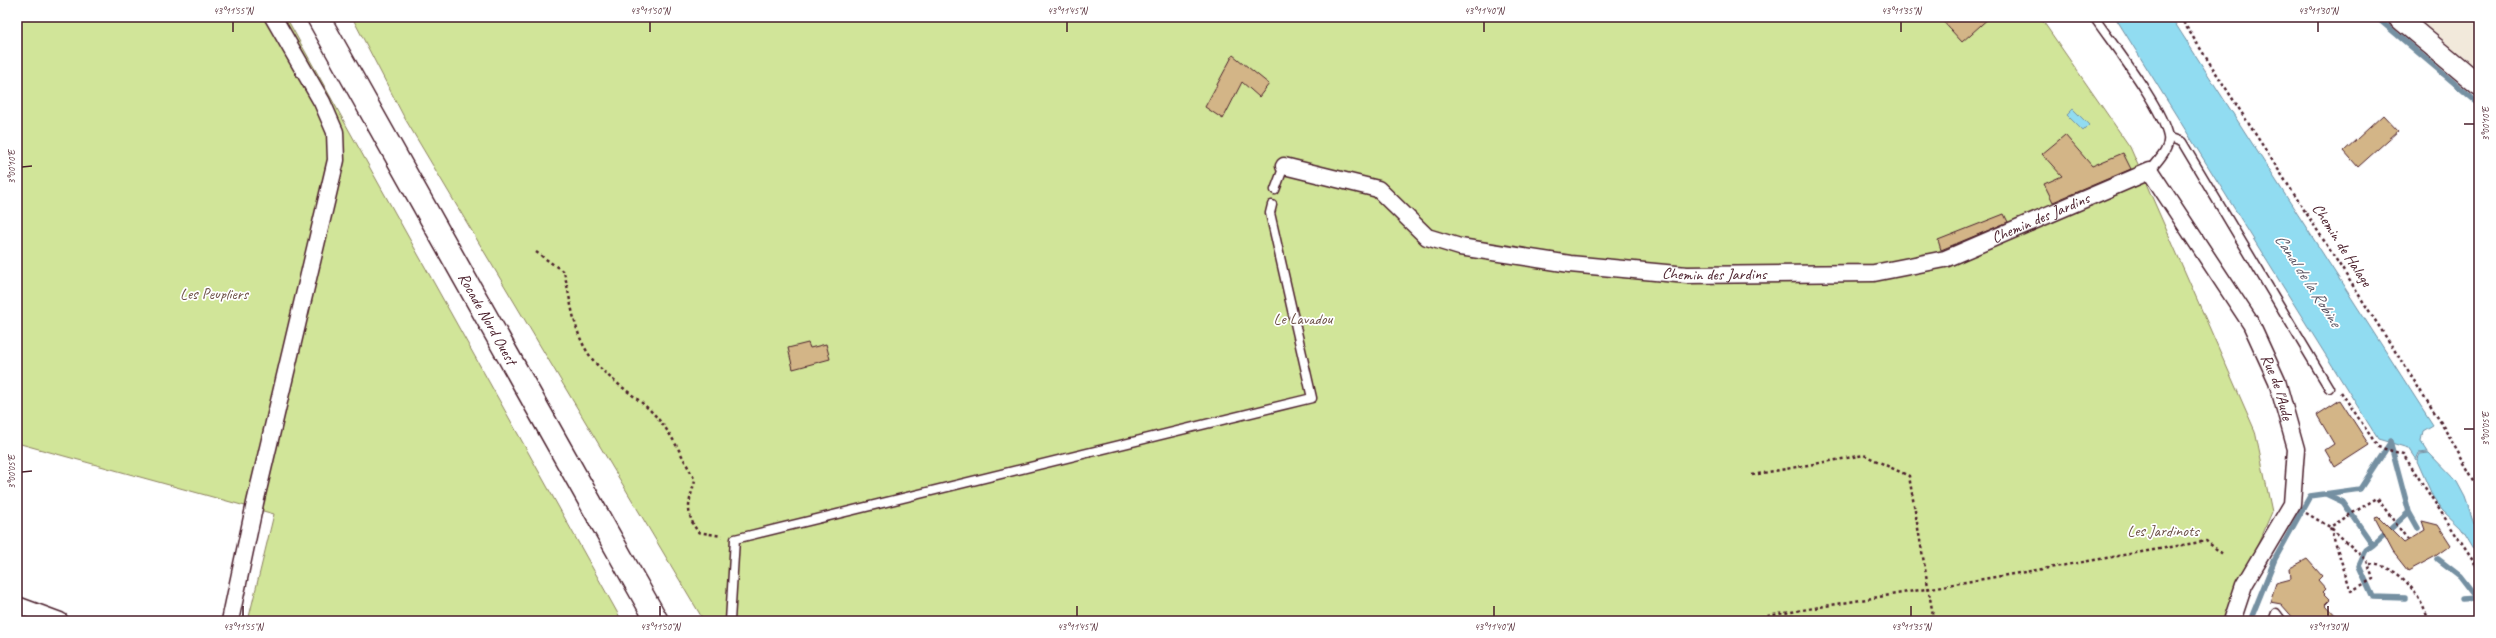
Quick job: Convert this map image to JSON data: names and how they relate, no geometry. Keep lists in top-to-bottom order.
{
  "streets": {
    "main road": ["Rocade Nord Ouest"],
    "street": ["Chemin des Jardins", "Rue de l'Aude"],
    "path": ["Chemin de Halage"]
  },
  "crossings": [
    ["Chemin des Jardins", "Rue de l'Aude"]
  ],
  "water": ["Canal de la Robine"],
  "parks": ["Les Peupliers", "Le Lavadou", "Les Jardinots"],
  "coordinates": [
    "43°11'55\"N",
    "43°11'50\"N",
    "43°11'45\"N",
    "43°11'40\"N",
    "43°11'35\"N",
    "43°11'30\"N",
    "3°00'10\"E",
    "3°00'05\"E"
  ]
}
